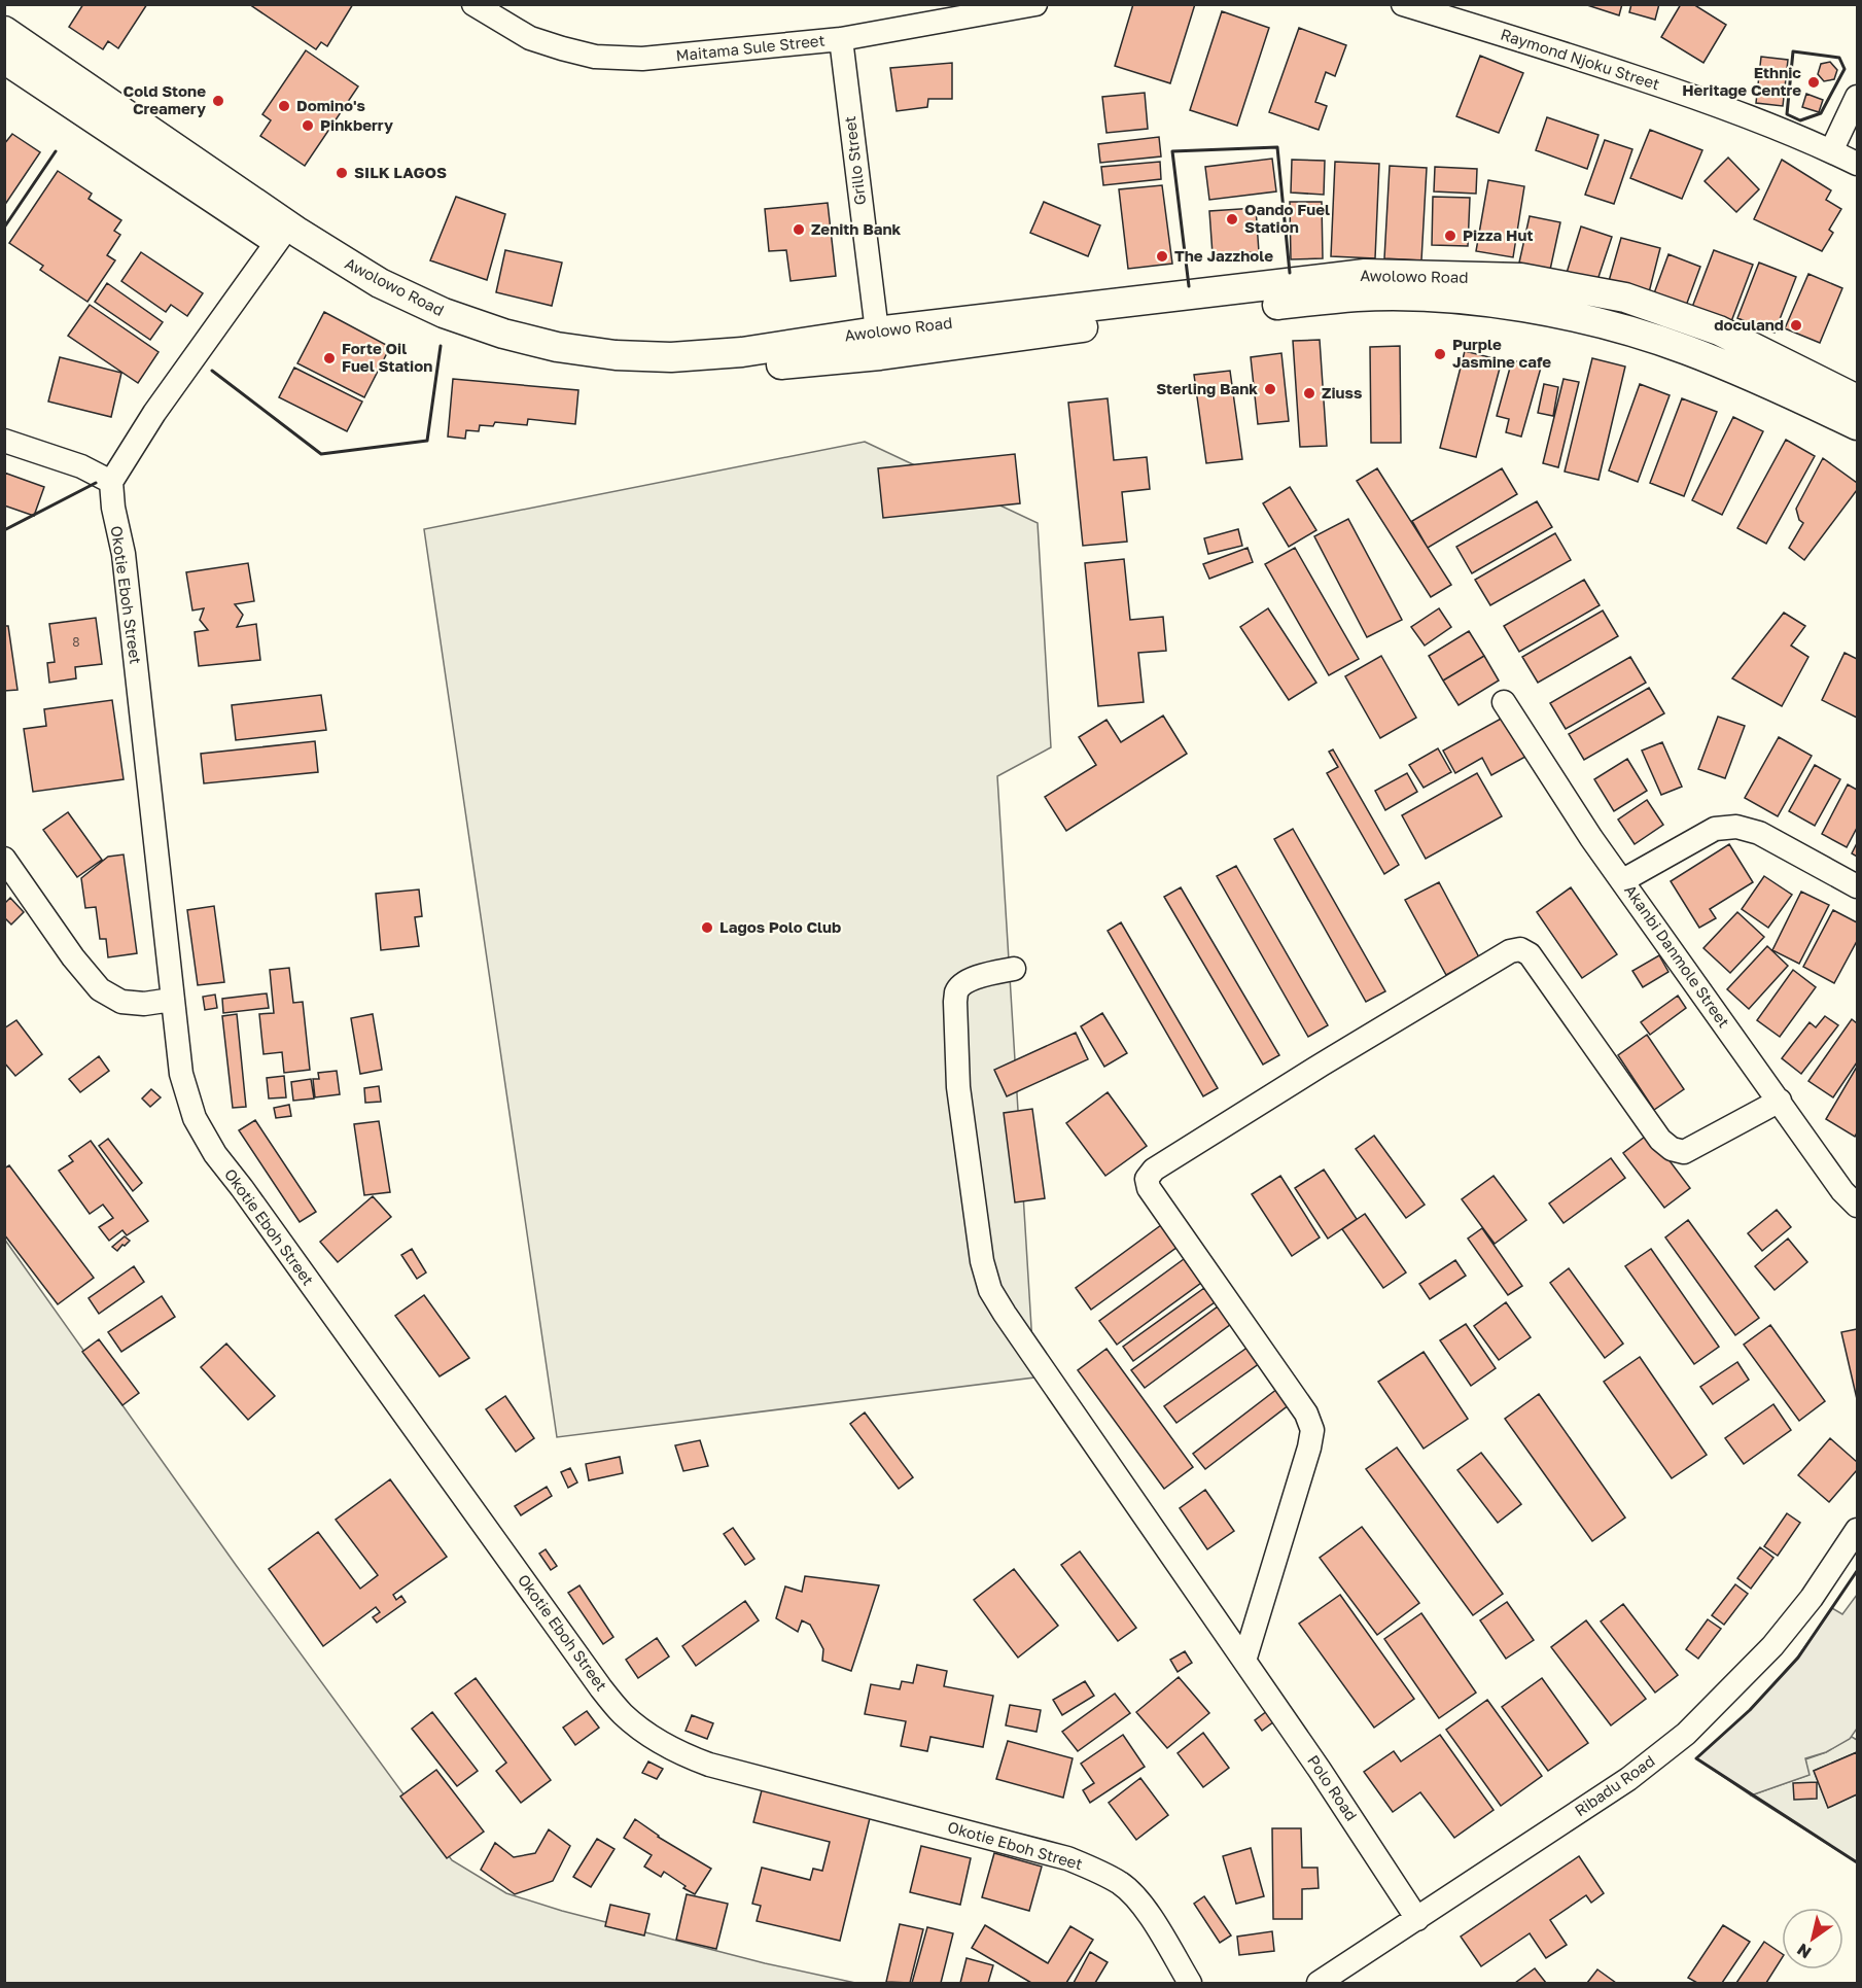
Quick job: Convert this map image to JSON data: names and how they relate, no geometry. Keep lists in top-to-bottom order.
{
  "streets": {
    "main road": ["Awolowo Road"],
    "street": [
      "Maitama Sule Street",
      "Raymond Njoku Street",
      "Grillo Street",
      "Okotie Eboh Street",
      "Akanbi Danmole Street",
      "Ribadu Road",
      "Polo Road"
    ]
  },
  "crossings": [
    ["Maitama Sule Street", "Grillo Street"],
    ["Grillo Street", "Awolowo Road"],
    ["Ribadu Road", "Polo Road"]
  ],
  "places": [
    "Ethnic Heritage Centre",
    "Cold Stone Creamery",
    "Domino's",
    "Pinkberry",
    "SILK LAGOS",
    "Oando Fuel Station",
    "Zenith Bank",
    "Pizza Hut",
    "The Jazzhole",
    "doculand",
    "Purple Jasmine cafe",
    "Forte Oil Fuel Station",
    "Sterling Bank",
    "Ziuss",
    "Lagos Polo Club"
  ],
  "house_numbers": ["8"],
  "north": "bottom left"
}
